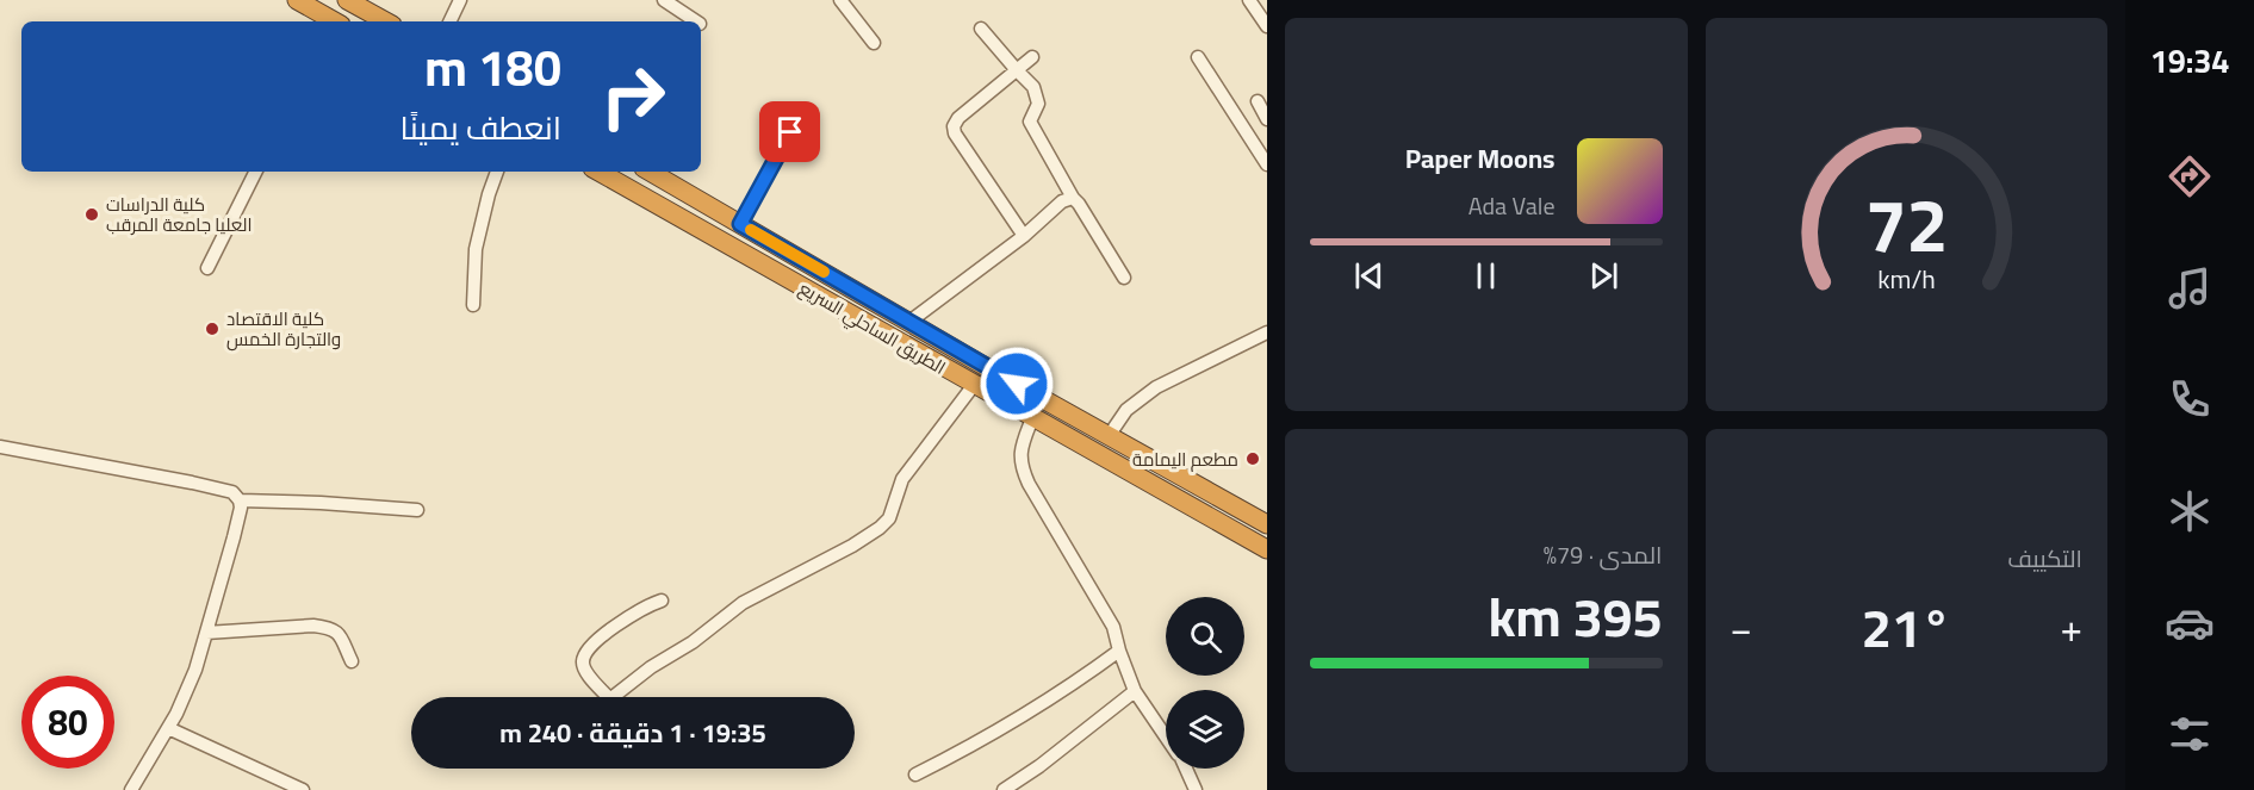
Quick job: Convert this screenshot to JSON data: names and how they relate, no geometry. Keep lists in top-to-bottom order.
{
  "streets": {
    "highway": ["الطريق الساحلي السريع"]
  },
  "places": ["كلية الدراسات العليا جامعة المرقب", "كلية الاقتصاد والتجارة الخمس", "مطعم اليمامة"],
  "page": {
    "tabs": "19:34",
    "turn": ["180 m", "انعطف يمينًا"],
    "song": ["Paper Moons", "Ada Vale"],
    "tile": [
      "التكييف",
      ["المدى · 79%", "395 km"]
    ],
    "heat": ["−", "21°", "+"],
    "limit": "80",
    "trip": "19:35 · 1 دقيقة · 240 m",
    "gauge": ["72", "km/h"]
  }
}
